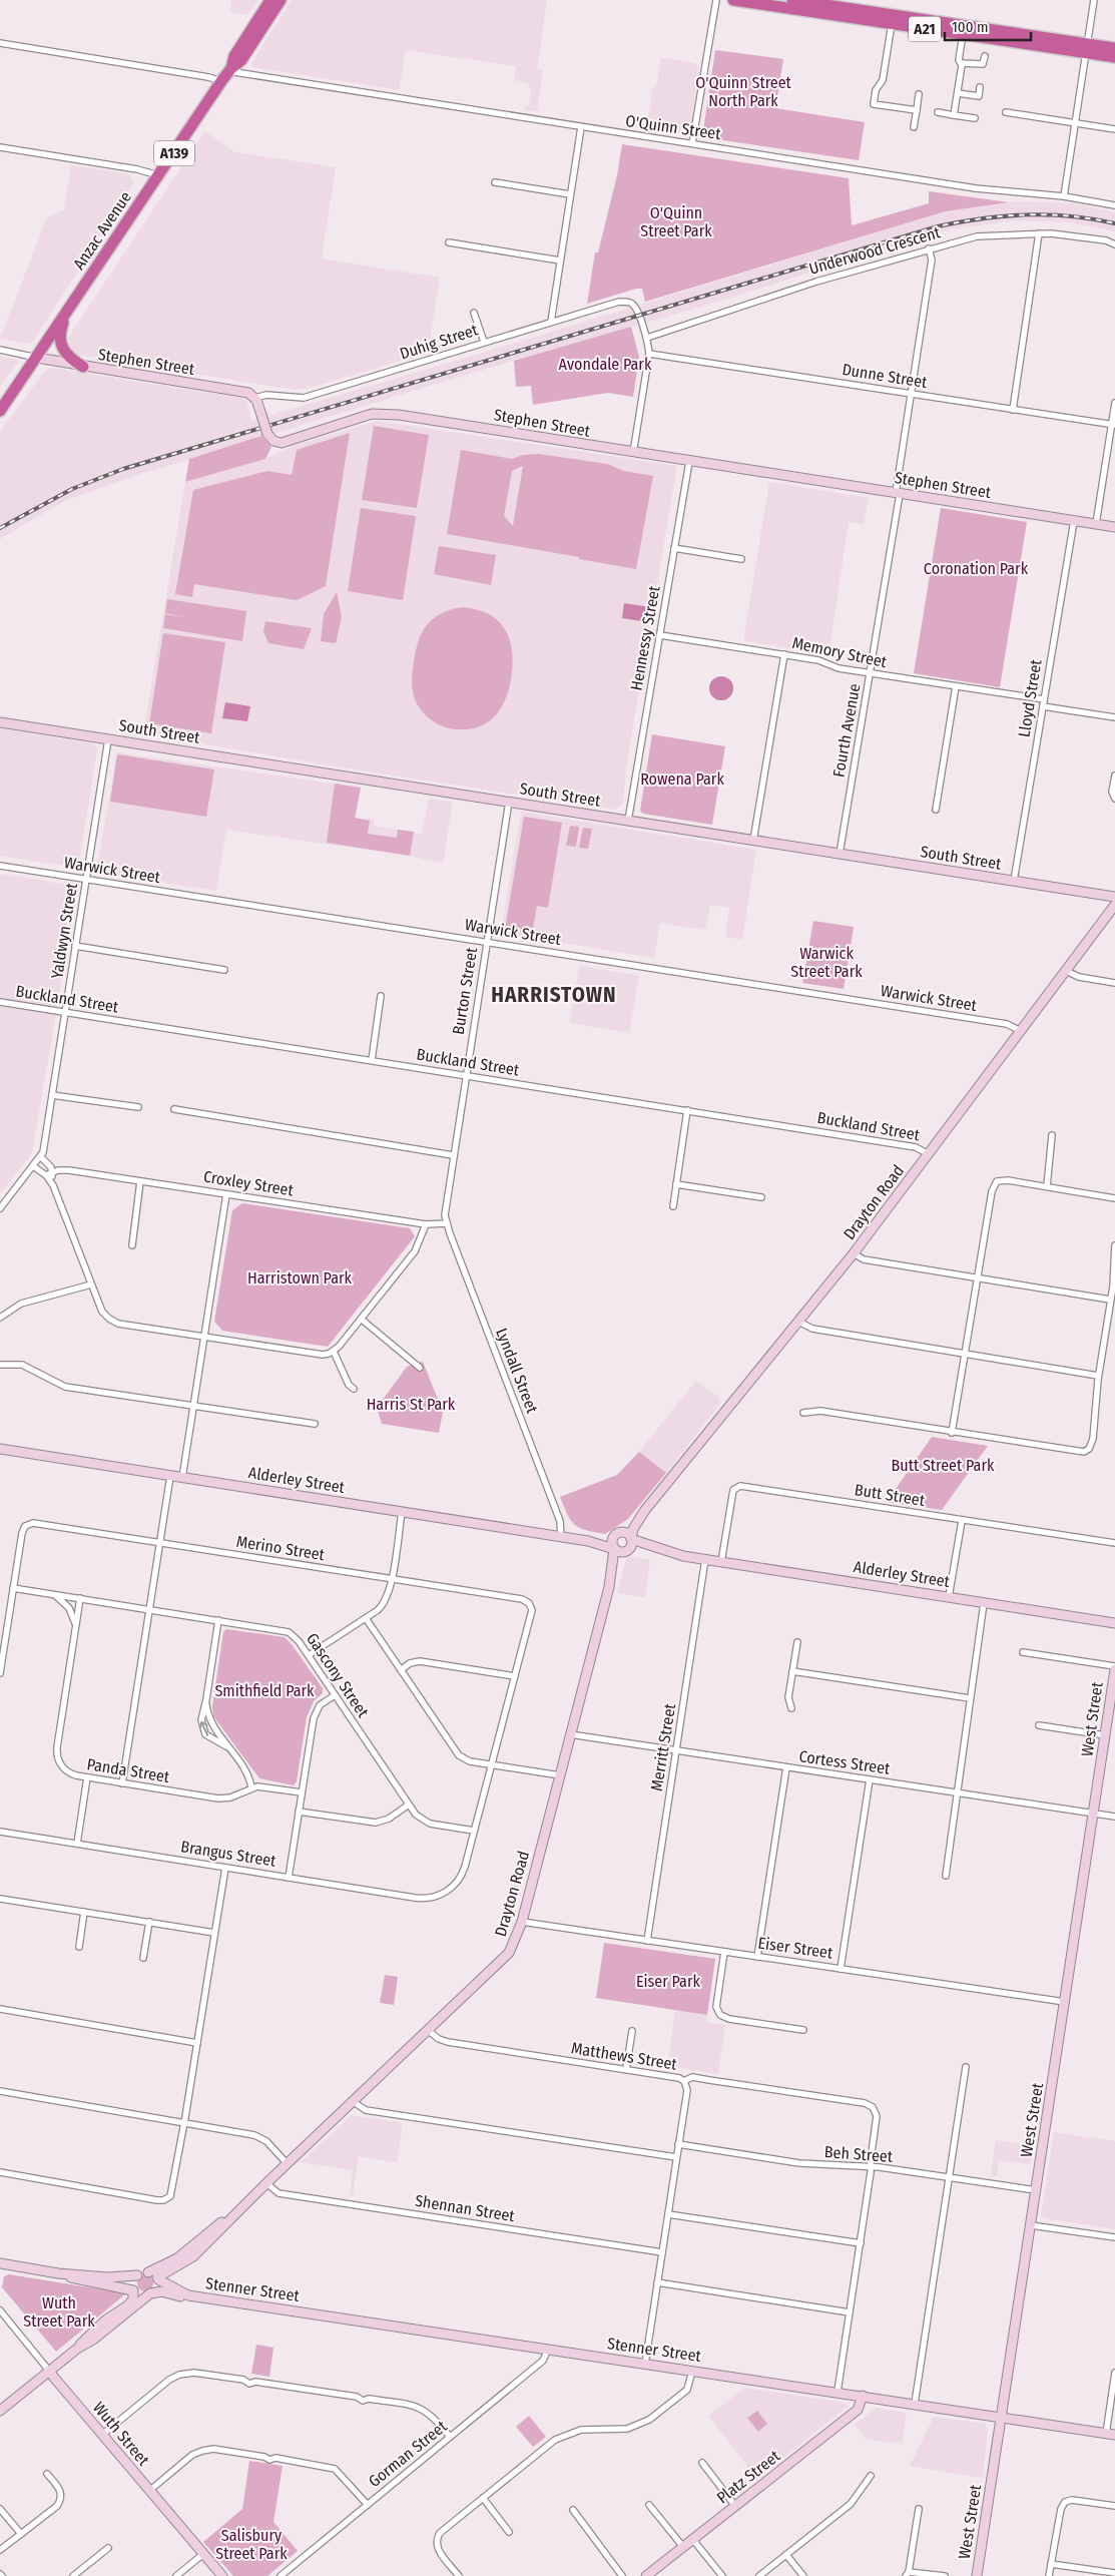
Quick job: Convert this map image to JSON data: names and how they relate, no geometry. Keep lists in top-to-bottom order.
{
  "streets": {
    "highway": ["A21", "A139", "Anzac Avenue"],
    "street": [
      "O'Quinn Street",
      "Underwood Crescent",
      "Duhig Street",
      "Stephen Street",
      "Dunne Street",
      "Hennessy Street",
      "Memory Street",
      "Lloyd Street",
      "Fourth Avenue",
      "South Street",
      "Warwick Street",
      "Yaldwyn Street",
      "Burton Street",
      "Buckland Street",
      "Croxley Street",
      "Drayton Road",
      "Lyndall Street",
      "Alderley Street",
      "Butt Street",
      "Merino Street",
      "Gascony Street",
      "West Street",
      "Merritt Street",
      "Cortess Street",
      "Panda Street",
      "Brangus Street",
      "Eiser Street",
      "Matthews Street",
      "Beh Street",
      "Shennan Street",
      "Stenner Street",
      "Wuth Street",
      "Gorman Street",
      "Platz Street"
    ]
  },
  "crossings": [
    ["O'Quinn Street", "Anzac Avenue"],
    ["Anzac Avenue", "Stephen Street"],
    ["Underwood Crescent", "Duhig Street"],
    ["Underwood Crescent", "Fourth Avenue"],
    ["Duhig Street", "Stephen Street"],
    ["Stephen Street", "Hennessy Street"],
    ["Stephen Street", "Lloyd Street"],
    ["Stephen Street", "Fourth Avenue"],
    ["Dunne Street", "Fourth Avenue"],
    ["Hennessy Street", "Memory Street"],
    ["Hennessy Street", "South Street"],
    ["Memory Street", "Lloyd Street"],
    ["Memory Street", "Fourth Avenue"],
    ["Lloyd Street", "South Street"],
    ["Fourth Avenue", "South Street"],
    ["South Street", "Yaldwyn Street"],
    ["South Street", "Burton Street"],
    ["Warwick Street", "Yaldwyn Street"],
    ["Warwick Street", "Burton Street"],
    ["Warwick Street", "Drayton Road"],
    ["Yaldwyn Street", "Buckland Street"],
    ["Burton Street", "Buckland Street"],
    ["Burton Street", "Lyndall Street"],
    ["Buckland Street", "Drayton Road"],
    ["Croxley Street", "Lyndall Street"],
    ["Drayton Road", "Alderley Street"],
    ["Drayton Road", "Cortess Street"],
    ["Drayton Road", "Eiser Street"],
    ["Drayton Road", "Matthews Street"],
    ["Drayton Road", "Shennan Street"],
    ["Drayton Road", "Stenner Street"],
    ["Lyndall Street", "Alderley Street"],
    ["Alderley Street", "Butt Street"],
    ["Alderley Street", "Merritt Street"],
    ["Merino Street", "Gascony Street"],
    ["Gascony Street", "Panda Street"],
    ["Gascony Street", "Brangus Street"],
    ["West Street", "Cortess Street"],
    ["West Street", "Eiser Street"],
    ["West Street", "Beh Street"],
    ["West Street", "Stenner Street"],
    ["Merritt Street", "Cortess Street"],
    ["Merritt Street", "Eiser Street"],
    ["Matthews Street", "Beh Street"],
    ["Stenner Street", "Gorman Street"],
    ["Stenner Street", "Platz Street"]
  ],
  "districts": ["HARRISTOWN"],
  "parks": [
    "O'Quinn Street North Park",
    "O'Quinn Street Park",
    "Avondale Park",
    "Coronation Park",
    "Rowena Park",
    "Warwick Street Park",
    "Harristown Park",
    "Harris St Park",
    "Butt Street Park",
    "Smithfield Park",
    "Eiser Park",
    "Wuth Street Park",
    "Salisbury Street Park"
  ],
  "scale_bar": "100 m"
}
